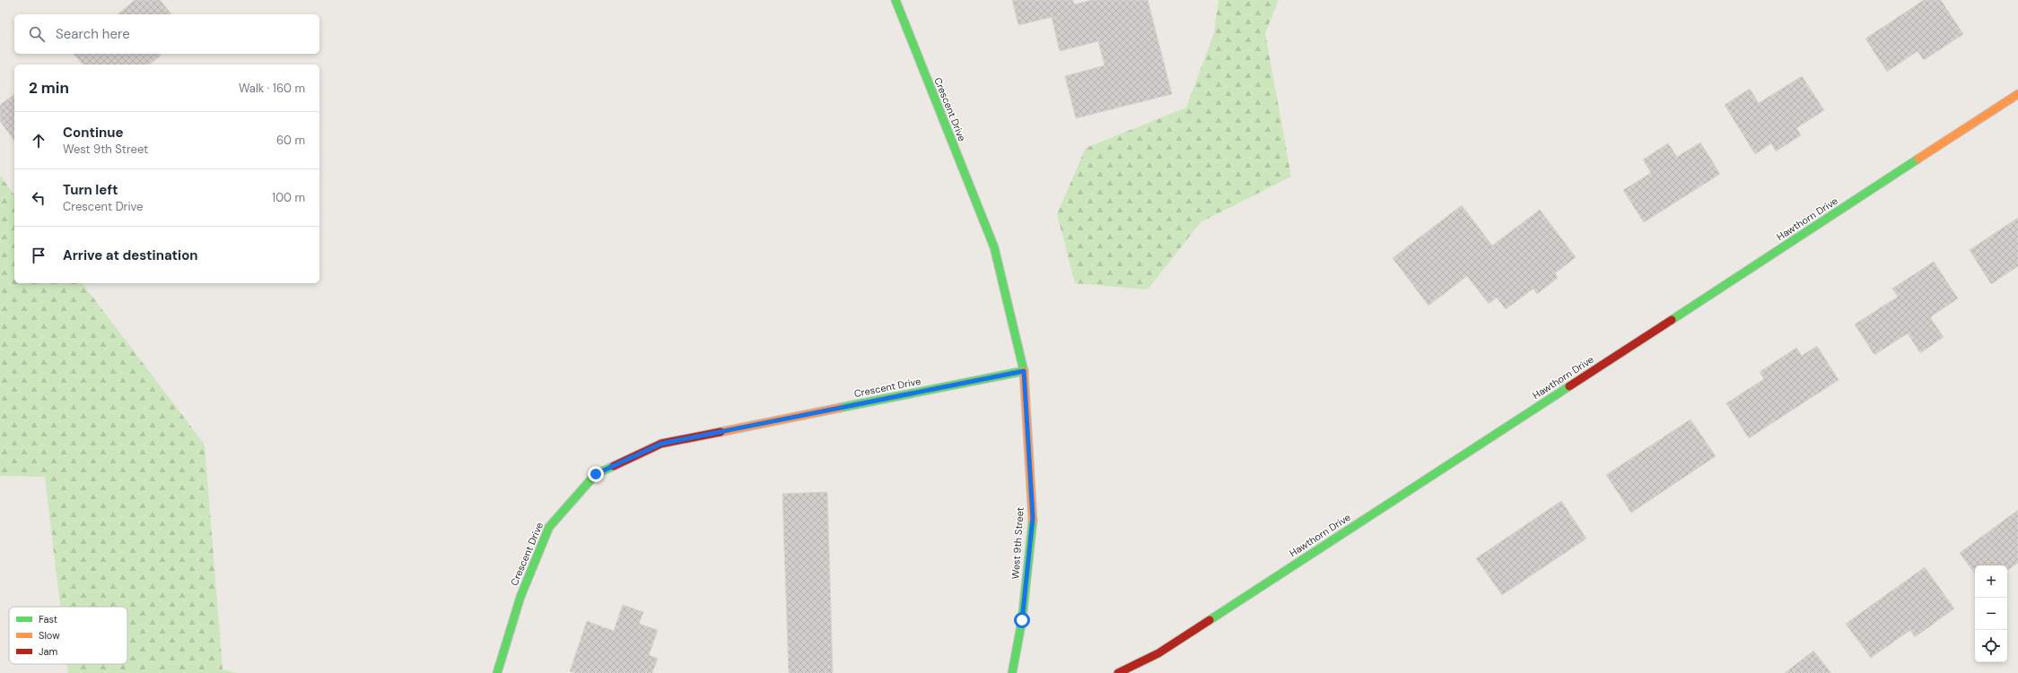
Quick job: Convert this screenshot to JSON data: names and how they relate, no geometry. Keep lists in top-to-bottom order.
{
  "streets": {
    "street": ["Crescent Drive", "Hawthorn Drive", "West 9th Street"]
  },
  "crossings": [
    ["Crescent Drive", "West 9th Street"]
  ],
  "legend": ["Fast", "Slow", "Jam"],
  "page": {
    "search": "Search here",
    "heading": ["2 min", "Walk · 160 m"],
    "list": [
      ["Continue", "West 9th Street", "60 m"],
      ["Turn left", "Crescent Drive", "100 m"],
      "Arrive at destination"
    ],
    "map_buttons": ["+", "−"]
  }
}
